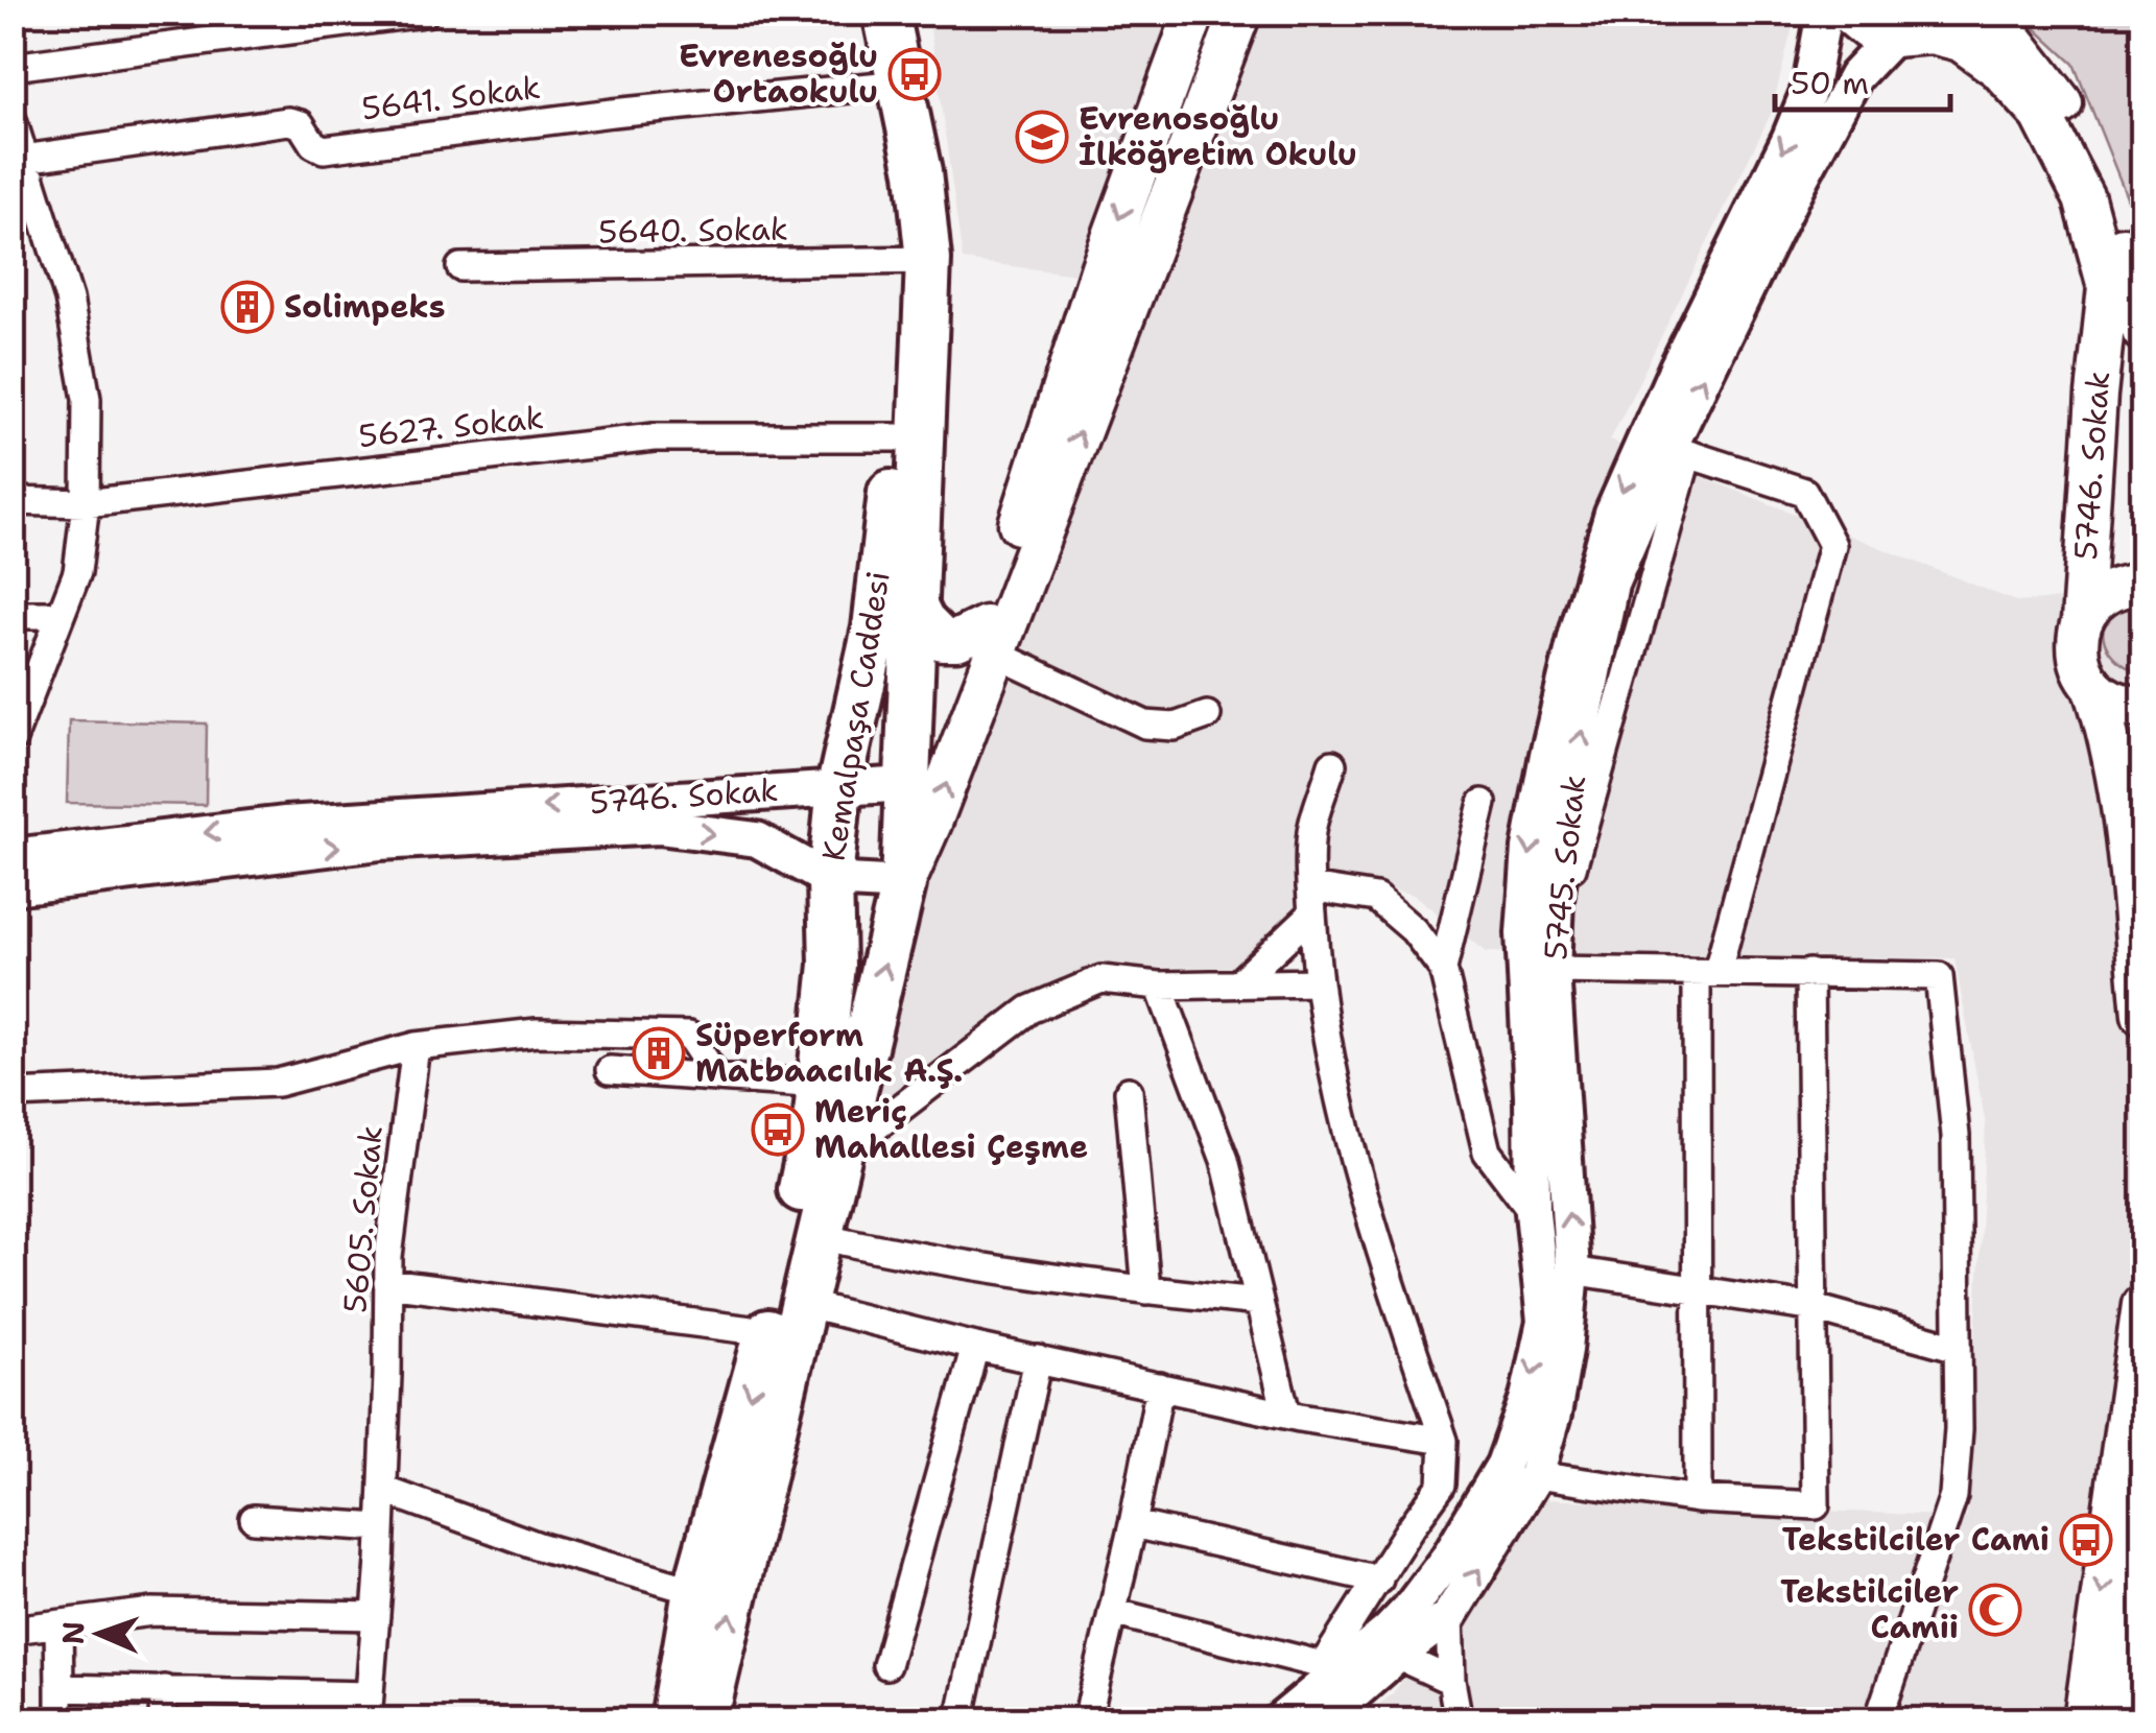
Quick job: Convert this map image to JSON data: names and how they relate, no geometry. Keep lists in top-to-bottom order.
{
  "streets": {
    "main road": ["5746. Sokak", "Kemalpaşa Caddesi"],
    "street": [
      "5641. Sokak",
      "5640. Sokak",
      "5627. Sokak",
      "5745. Sokak",
      "5605. Sokak"
    ]
  },
  "crossings": [
    ["5641. Sokak", "Kemalpaşa Caddesi"],
    ["5640. Sokak", "Kemalpaşa Caddesi"],
    ["5627. Sokak", "Kemalpaşa Caddesi"],
    ["5746. Sokak", "Kemalpaşa Caddesi"],
    ["5746. Sokak", "5745. Sokak"]
  ],
  "one_way": ["5746. Sokak"],
  "places": {
    "bus stop": ["Evrenesoğlu Ortaokulu", "Meriç Mahallesi Çeşme", "Tekstilciler Cami"],
    "school or university": ["Evrenosoğlu İlköğretim Okulu"],
    "building": ["Solimpeks", "Süperform Matbaacılık A.Ş."],
    "mosque": ["Tekstilciler Camii"]
  },
  "scale_bar": "50 m",
  "north": "left"
}
